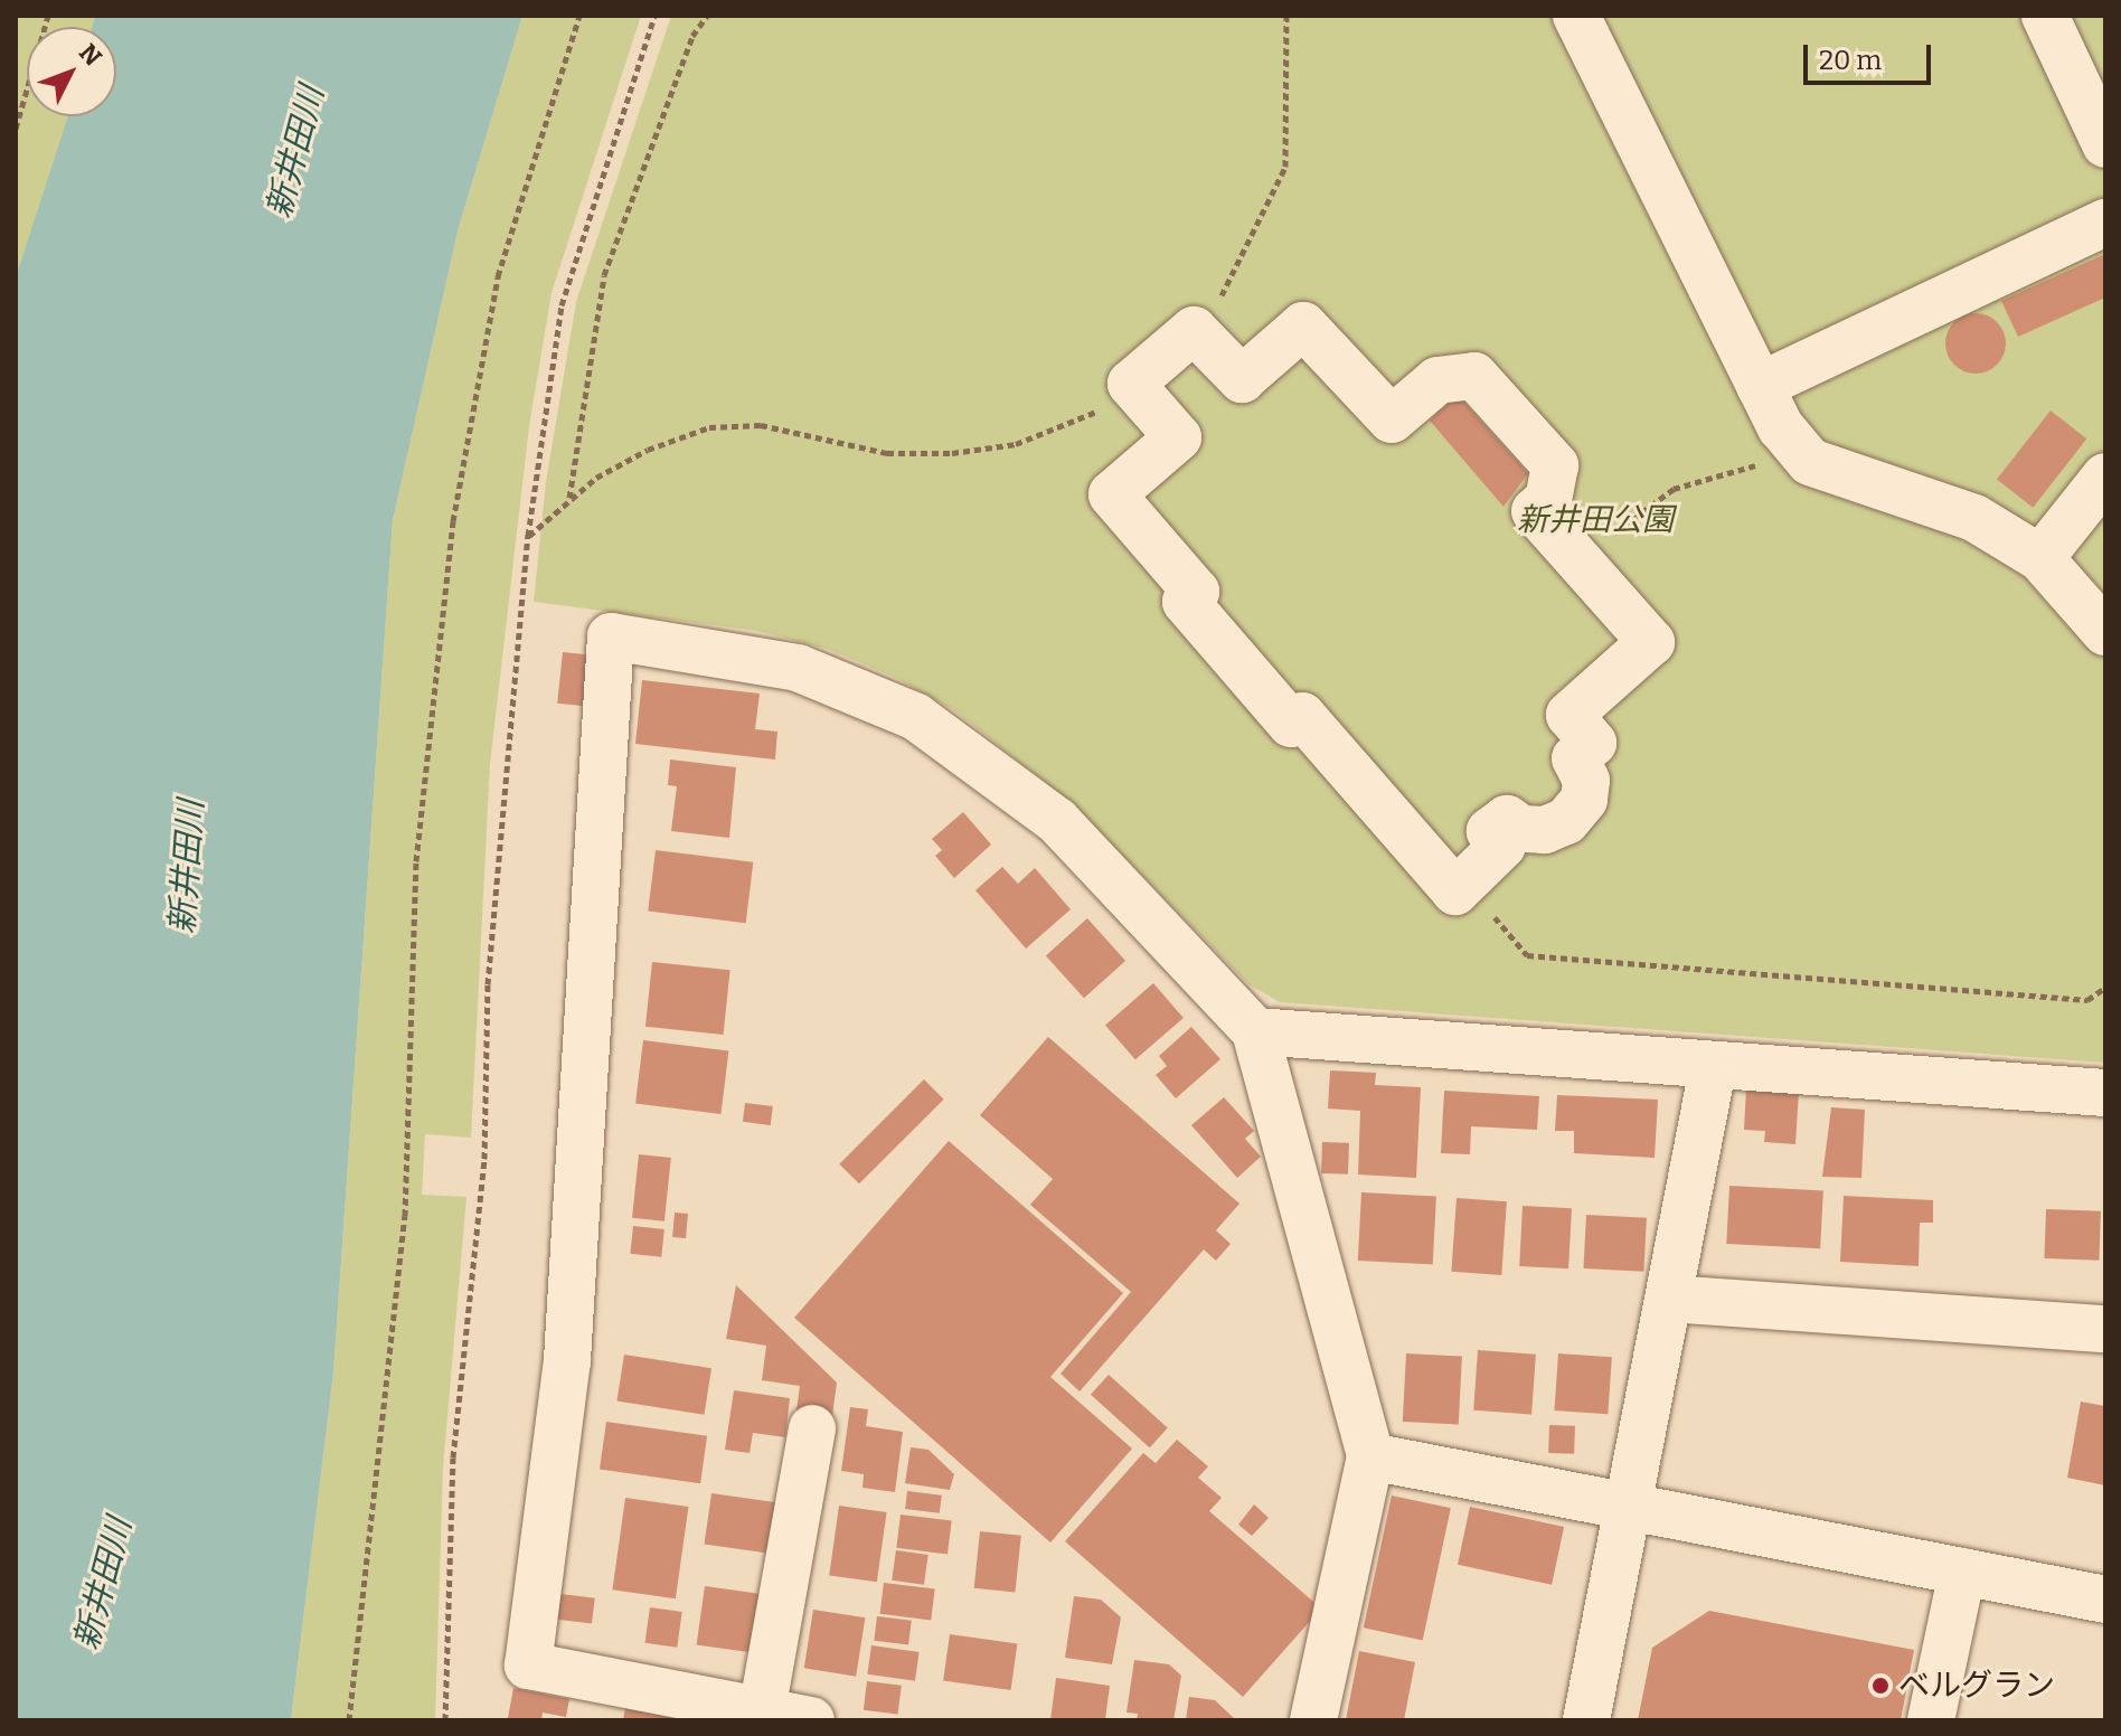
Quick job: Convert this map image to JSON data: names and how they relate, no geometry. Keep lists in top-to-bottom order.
{
  "water": ["新井田川"],
  "parks": ["新井田公園"],
  "places": ["ベルグラン"],
  "scale_bar": "20 m",
  "north": "top right"
}
